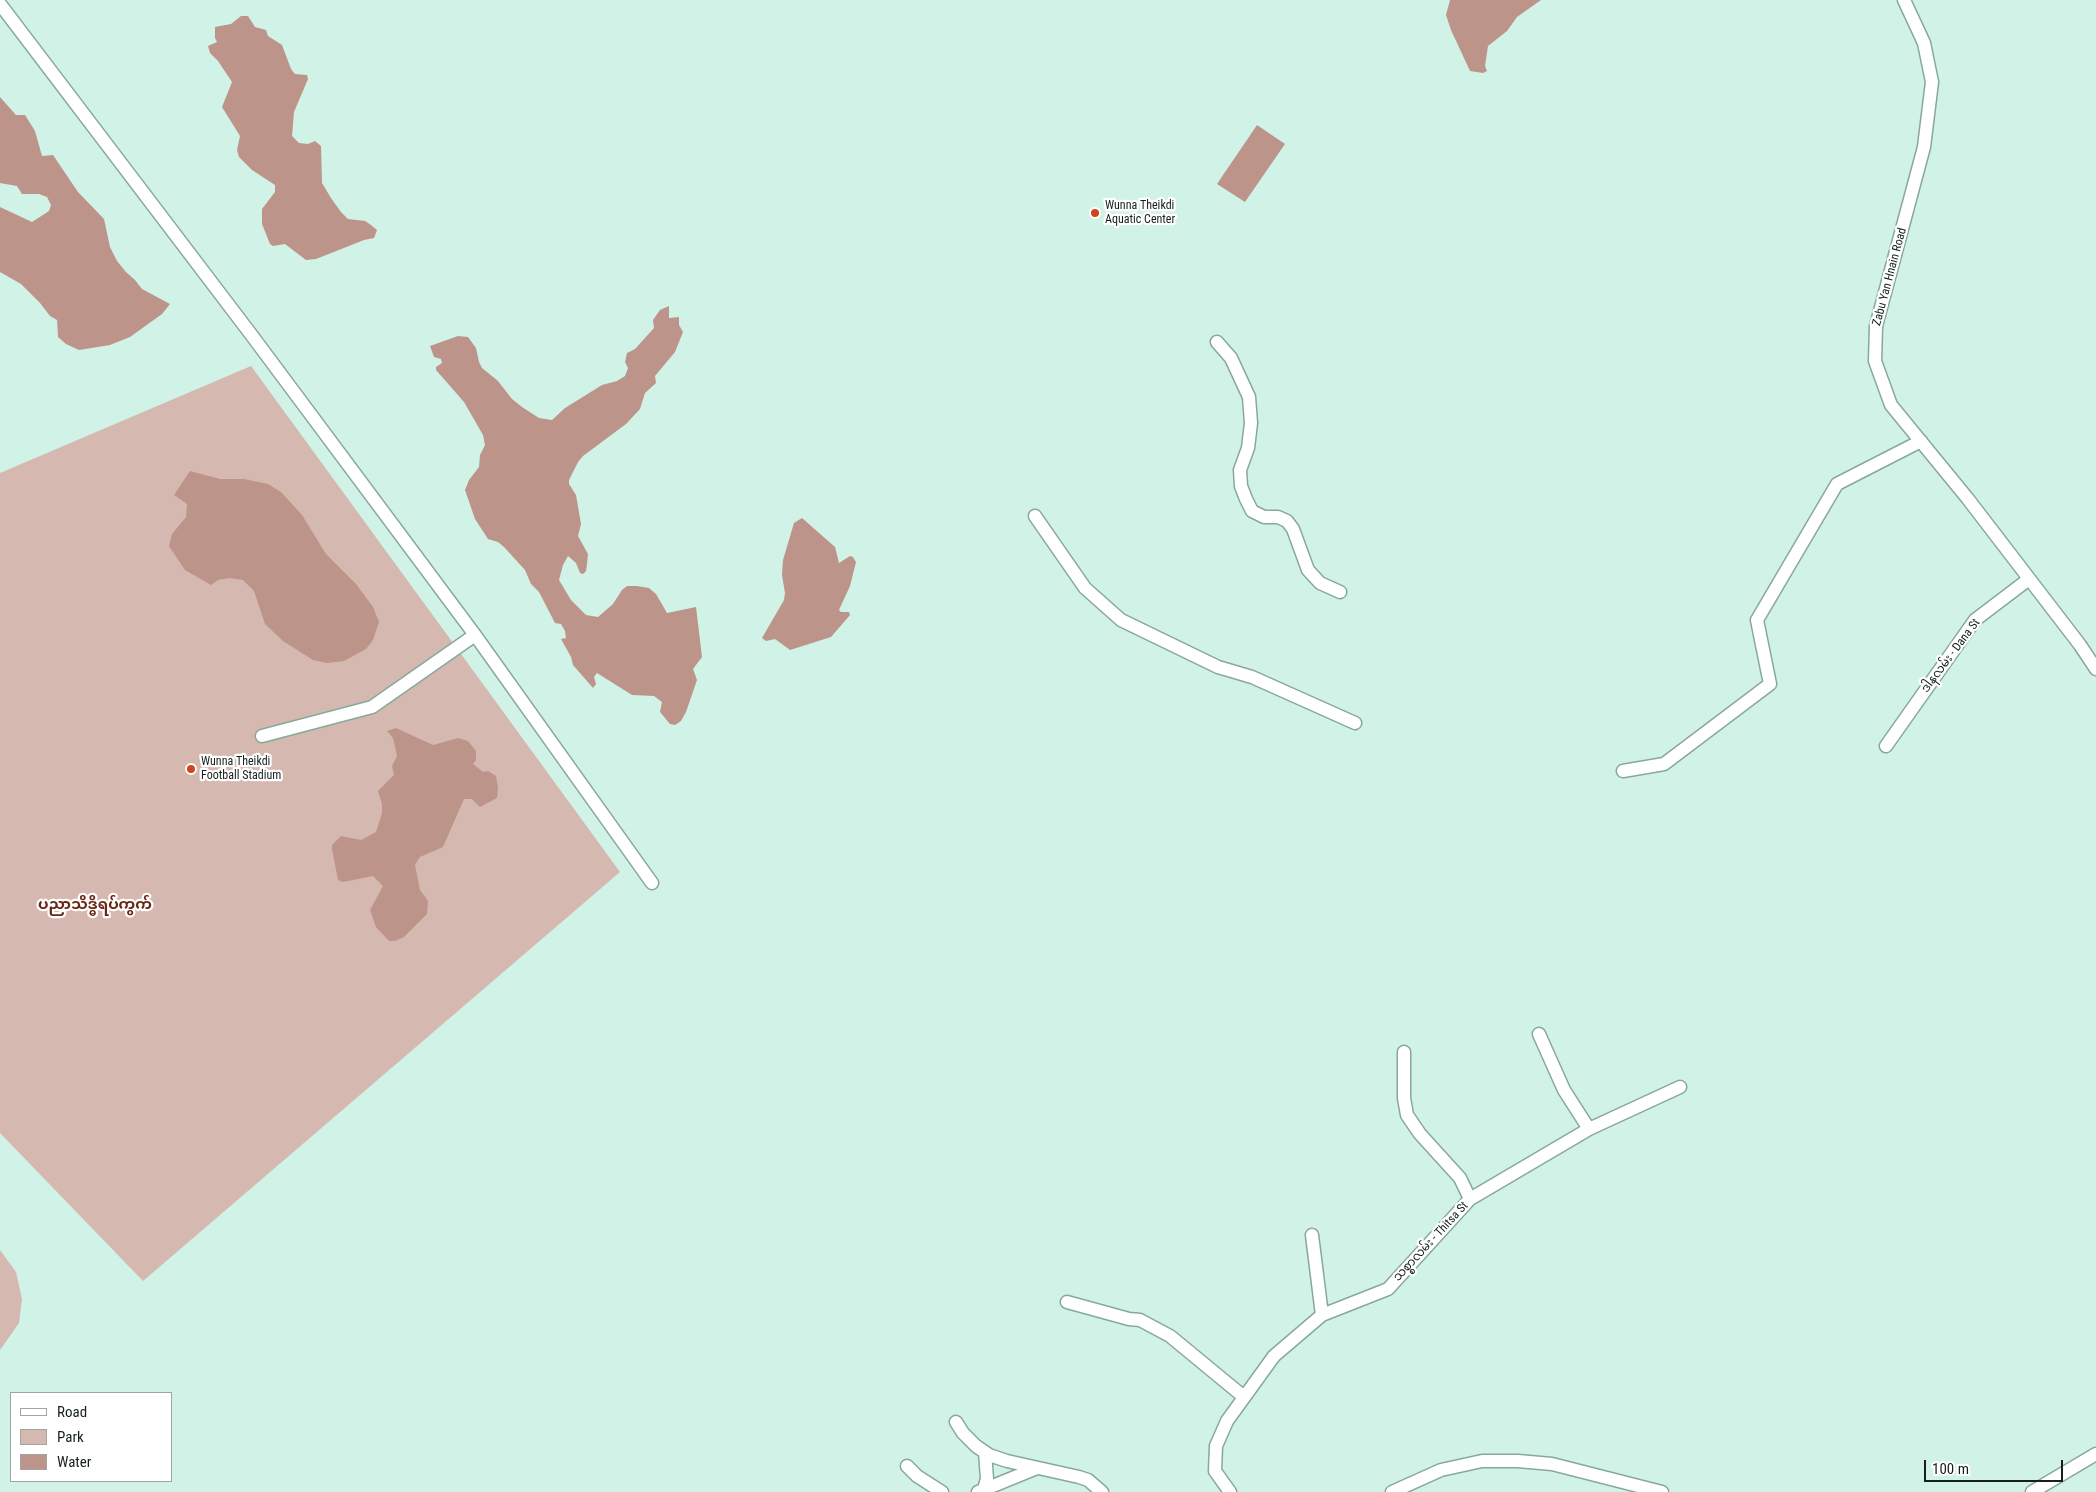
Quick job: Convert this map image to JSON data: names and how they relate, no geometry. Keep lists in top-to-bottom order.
{
  "streets": {
    "street": ["Zabu Yan Hnain Road", "ဒါနလမ်း - Dana St", "သစ္စာလမ်း - Thitsa St"]
  },
  "crossings": [
    ["Zabu Yan Hnain Road", "ဒါနလမ်း - Dana St"]
  ],
  "districts": ["ပညာသိဒ္ဓိရပ်ကွက်"],
  "places": ["Wunna Theikdi Aquatic Center", "Wunna Theikdi Football Stadium"],
  "legend": ["Road", "Park", "Water"],
  "scale_bar": "100 m"
}
